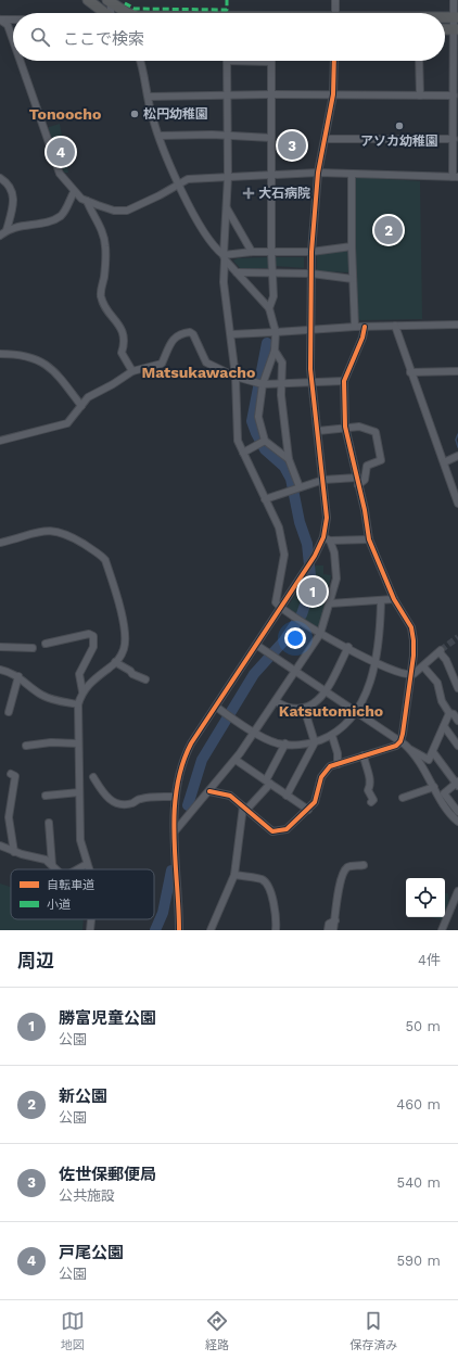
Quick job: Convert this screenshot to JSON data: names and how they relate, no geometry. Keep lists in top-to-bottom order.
{
  "districts": ["Tonoocho", "Matsukawacho", "Katsutomicho"],
  "places": {
    "other": ["松円幼稚園", "アソカ幼稚園"],
    "health": ["大石病院"]
  },
  "legend": ["自転車道", "小道"],
  "page": {
    "search": "ここで検索",
    "pins": [
      "3",
      "4",
      "2",
      "1"
    ],
    "heading": ["周辺", "4件"],
    "list": [
      {
        "mark": "1",
        "name": "勝富児童公園",
        "note": "公園",
        "value": "50 m"
      },
      {
        "mark": "2",
        "name": "新公園",
        "note": "公園",
        "value": "460 m"
      },
      {
        "mark": "3",
        "name": "佐世保郵便局",
        "note": "公共施設",
        "value": "540 m"
      },
      {
        "mark": "4",
        "name": "戸尾公園",
        "note": "公園",
        "value": "590 m"
      }
    ],
    "nav": ["地図", "経路", "保存済み"]
  }
}
